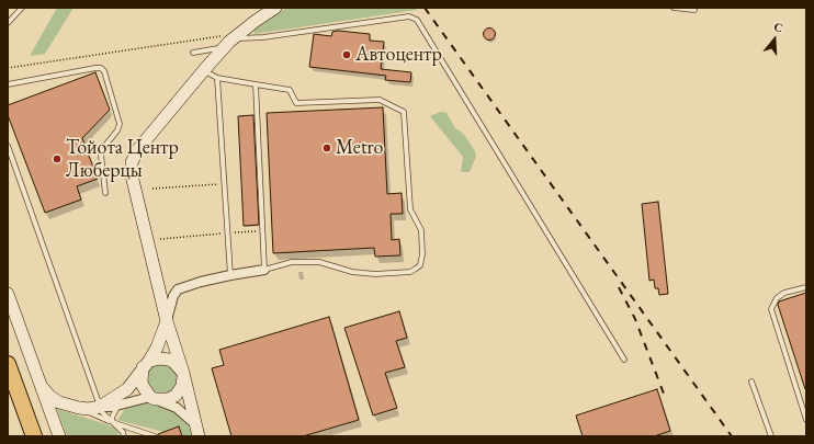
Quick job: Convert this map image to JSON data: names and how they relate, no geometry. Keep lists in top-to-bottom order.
{
  "places": ["Автоцентр", "Metro", "Тойота Центр Люберцы"],
  "north": "top"
}
